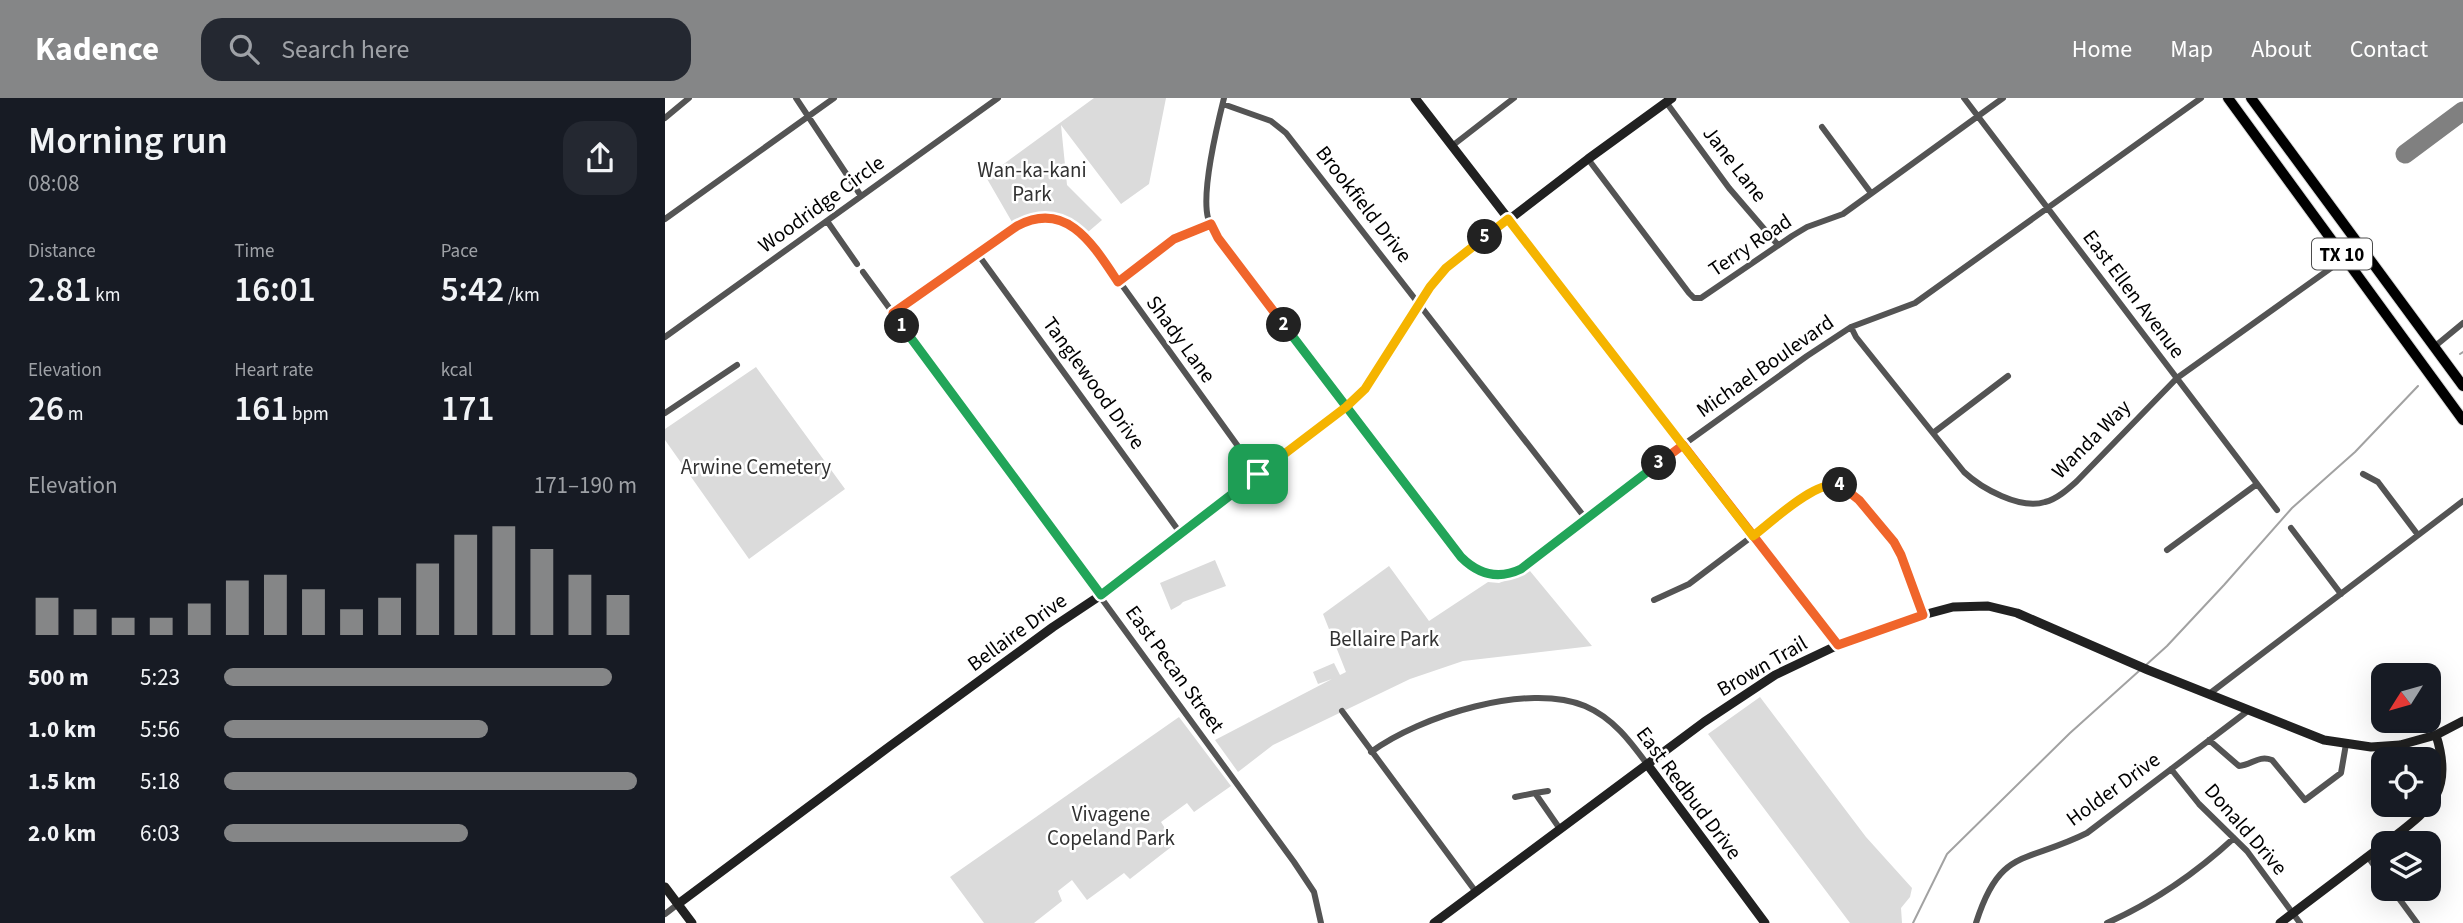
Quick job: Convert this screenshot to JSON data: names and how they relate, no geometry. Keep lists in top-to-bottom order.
{
  "streets": {
    "main road": ["TX 10"],
    "street": [
      "Jane Lane",
      "Woodridge Circle",
      "Brookfield Drive",
      "Terry Road",
      "East Ellen Avenue",
      "Shady Lane",
      "Michael Boulevard",
      "Tanglewood Drive",
      "Wanda Way",
      "Bellaire Drive",
      "Brown Trail",
      "East Pecan Street",
      "Holder Drive",
      "East Redbud Drive",
      "Donald Drive"
    ]
  },
  "crossings": [
    ["Jane Lane", "Terry Road"],
    ["Jane Lane", "Bellaire Drive"],
    ["Brookfield Drive", "Michael Boulevard"],
    ["Brookfield Drive", "Bellaire Drive"],
    ["Terry Road", "East Ellen Avenue"],
    ["Terry Road", "Bellaire Drive"],
    ["TX 10", "Wanda Way"],
    ["East Ellen Avenue", "Michael Boulevard"],
    ["East Ellen Avenue", "Wanda Way"],
    ["Shady Lane", "Tanglewood Drive"],
    ["Shady Lane", "Bellaire Drive"],
    ["Shady Lane", "East Pecan Street"],
    ["Michael Boulevard", "Wanda Way"],
    ["Michael Boulevard", "Bellaire Drive"],
    ["Tanglewood Drive", "Bellaire Drive"],
    ["Bellaire Drive", "East Pecan Street"],
    ["Brown Trail", "Holder Drive"],
    ["Brown Trail", "East Redbud Drive"],
    ["Holder Drive", "Donald Drive"]
  ],
  "parks": [
    "Wan-ka-kani Park",
    "Arwine Cemetery",
    "Bellaire Park",
    "Vivagene Copeland Park"
  ],
  "north": "bottom left",
  "page": {
    "header": "Kadence",
    "search": "Search here",
    "nav": [
      "Home",
      "Map",
      "About",
      "Contact"
    ],
    "heading": ["Morning run", "08:08"],
    "stats": [
      ["Distance", "2.81 km"],
      ["Time", "16:01"],
      ["Pace", "5:42 /km"],
      ["Elevation", "26 m"],
      ["Heart rate", "161 bpm"],
      ["kcal", "171"]
    ],
    "pins": [
      "5",
      "2",
      "1",
      "3",
      "4"
    ],
    "chart": ["Elevation", "171–190 m"],
    "list": [
      {
        "name": "500 m",
        "note": "5:23"
      },
      {
        "name": "1.0 km",
        "note": "5:56"
      },
      {
        "name": "1.5 km",
        "note": "5:18"
      },
      {
        "name": "2.0 km",
        "note": "6:03"
      }
    ]
  }
}
